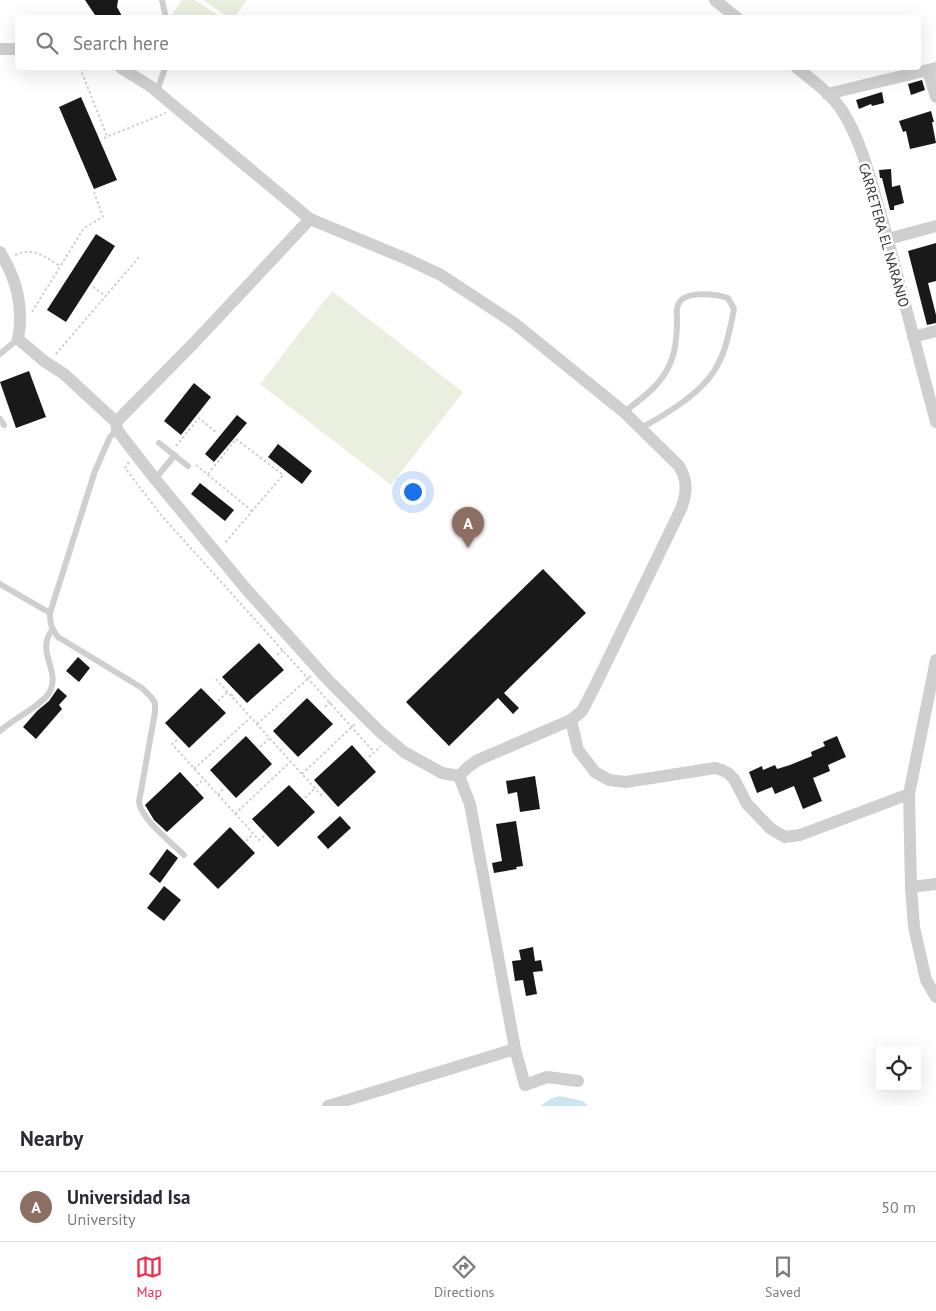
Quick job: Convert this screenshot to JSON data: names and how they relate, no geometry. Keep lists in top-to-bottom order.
{
  "streets": {
    "street": ["CARRETERA EL NARANJO"]
  },
  "page": {
    "search": "Search here",
    "pins": "A",
    "heading": "Nearby",
    "list": [
      {
        "mark": "A",
        "name": "Universidad Isa",
        "note": "University",
        "value": "50 m"
      }
    ],
    "nav": ["Map", "Directions", "Saved"]
  }
}
